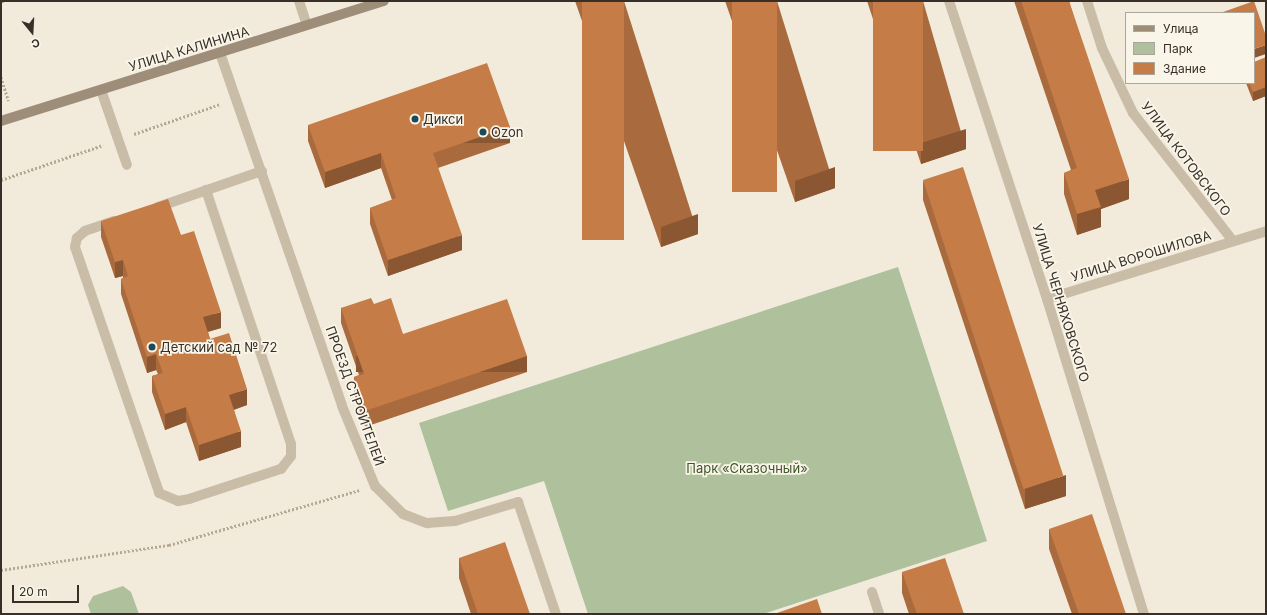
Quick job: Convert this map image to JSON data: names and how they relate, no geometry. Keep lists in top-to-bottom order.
{
  "streets": {
    "street": [
      "УЛИЦА КАЛИНИНА",
      "УЛИЦА КОТОВСКОГО",
      "УЛИЦА ВОРОШИЛОВА",
      "УЛИЦА ЧЕРНЯХОВСКОГО",
      "ПРОЕЗД СТРОИТЕЛЕЙ"
    ]
  },
  "crossings": [
    ["УЛИЦА КАЛИНИНА", "ПРОЕЗД СТРОИТЕЛЕЙ"],
    ["УЛИЦА КОТОВСКОГО", "УЛИЦА ВОРОШИЛОВА"],
    ["УЛИЦА ВОРОШИЛОВА", "УЛИЦА ЧЕРНЯХОВСКОГО"]
  ],
  "parks": ["Парк «Сказочный»"],
  "places": ["Дикси", "Ozon", "Детский сад № 72"],
  "legend": ["Улица", "Парк", "Здание"],
  "scale_bar": "20 m",
  "north": "bottom"
}
